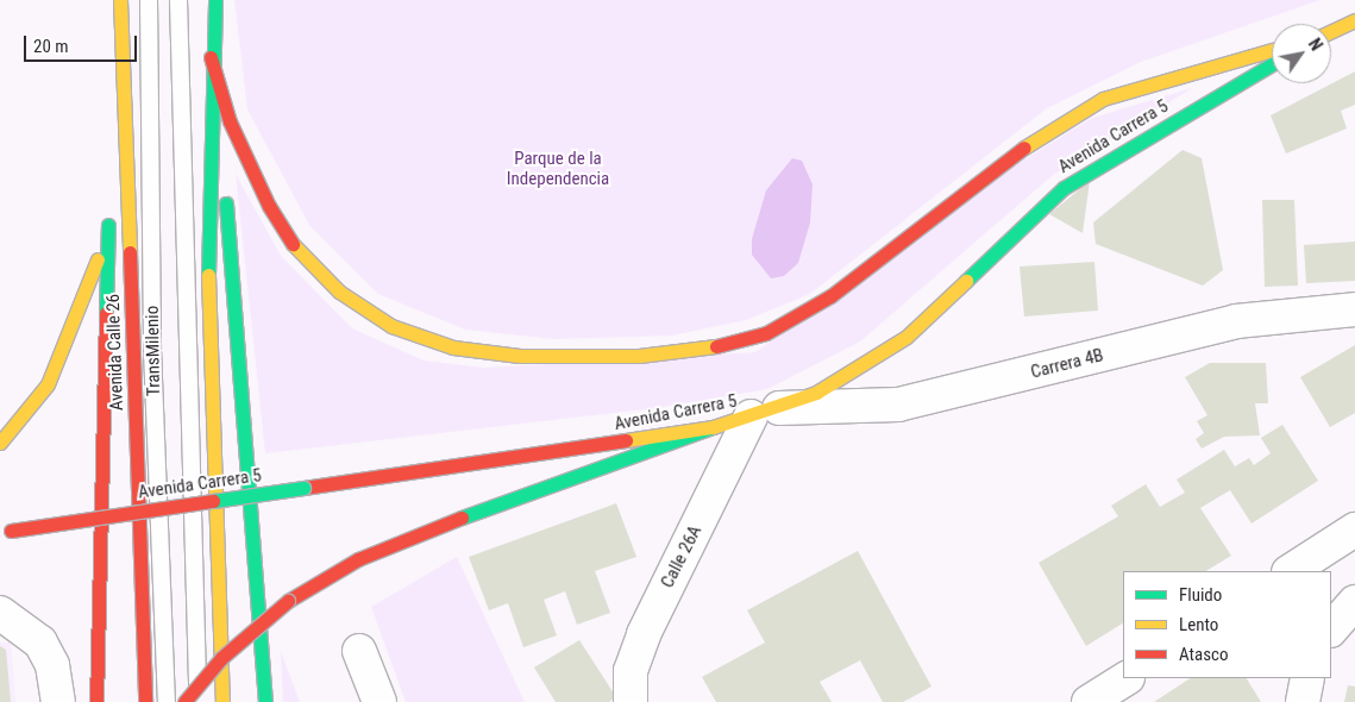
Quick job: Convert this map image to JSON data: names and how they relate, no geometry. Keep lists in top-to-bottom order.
{
  "streets": {
    "main road": ["Avenida Carrera 5", "Avenida Calle 26"],
    "street": ["Carrera 4B", "Calle 26A"],
    "lane": ["TransMilenio"]
  },
  "crossings": [
    ["Avenida Carrera 5", "Carrera 4B"],
    ["Avenida Carrera 5", "Calle 26A"],
    ["Carrera 4B", "Calle 26A"]
  ],
  "parks": ["Parque de la Independencia"],
  "legend": ["Fluido", "Lento", "Atasco"],
  "scale_bar": "20 m",
  "north": "top right"
}
